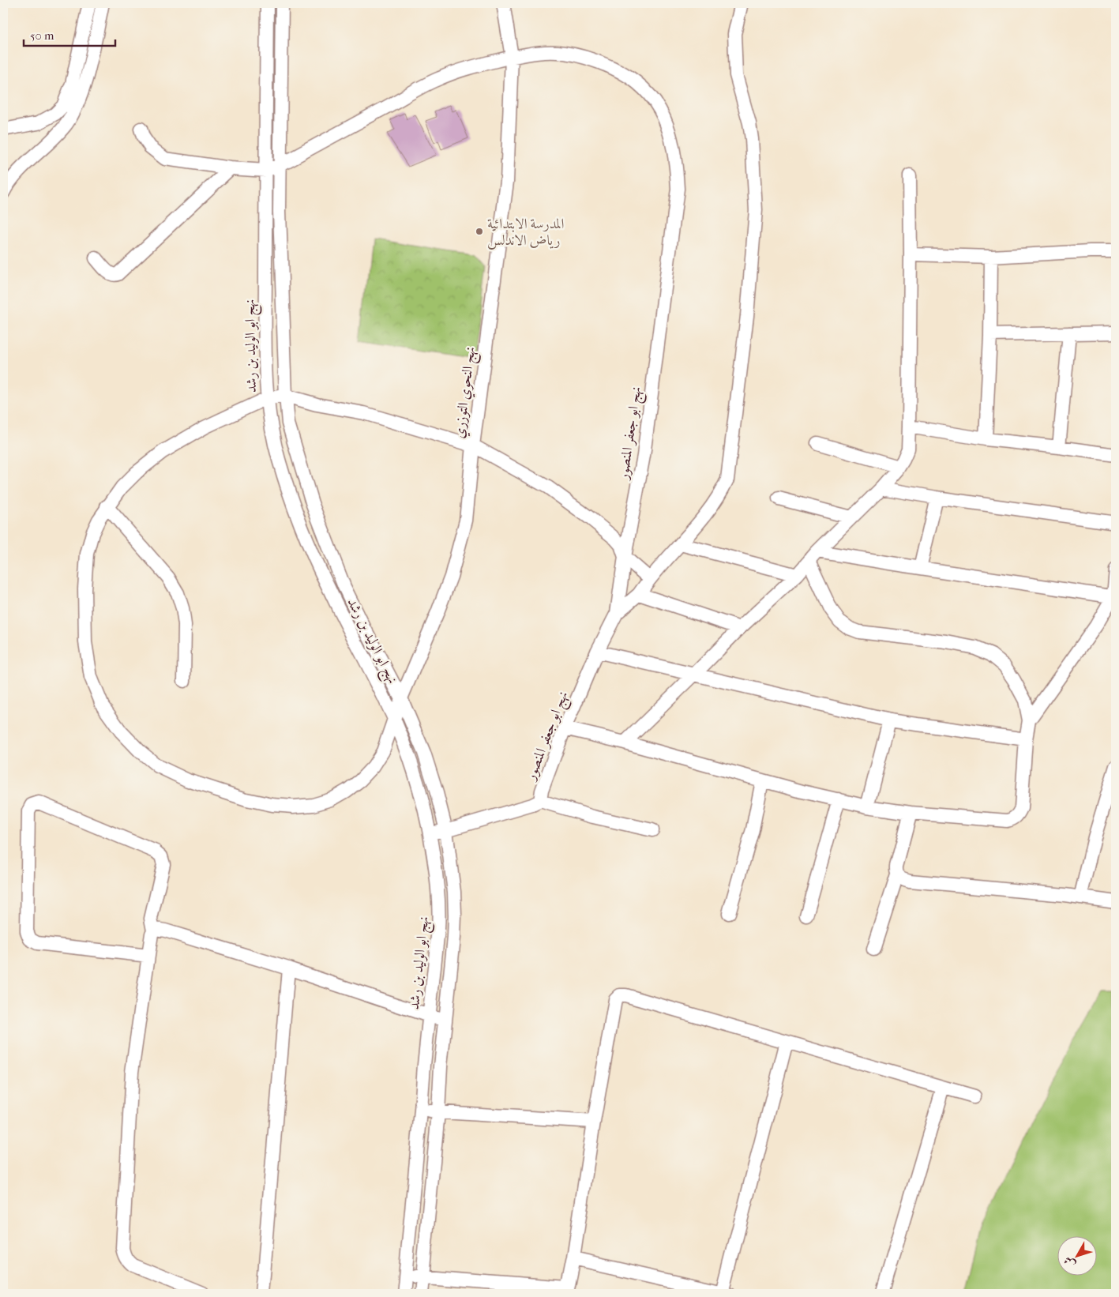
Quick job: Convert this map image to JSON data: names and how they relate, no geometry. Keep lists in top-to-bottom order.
{
  "streets": {
    "street": ["نهج ابو الوليد بن رشد", "نهج النحوي التوزري", "نهج ابو جعفر المنصور"]
  },
  "crossings": [
    ["نهج ابو الوليد بن رشد", "نهج النحوي التوزري"],
    ["نهج ابو الوليد بن رشد", "نهج ابو جعفر المنصور"],
    ["نهج النحوي التوزري", "نهج ابو جعفر المنصور"]
  ],
  "places": ["المدرسة الابتدائية رياض الاندلس"],
  "scale_bar": "50 m",
  "north": "bottom left"
}
